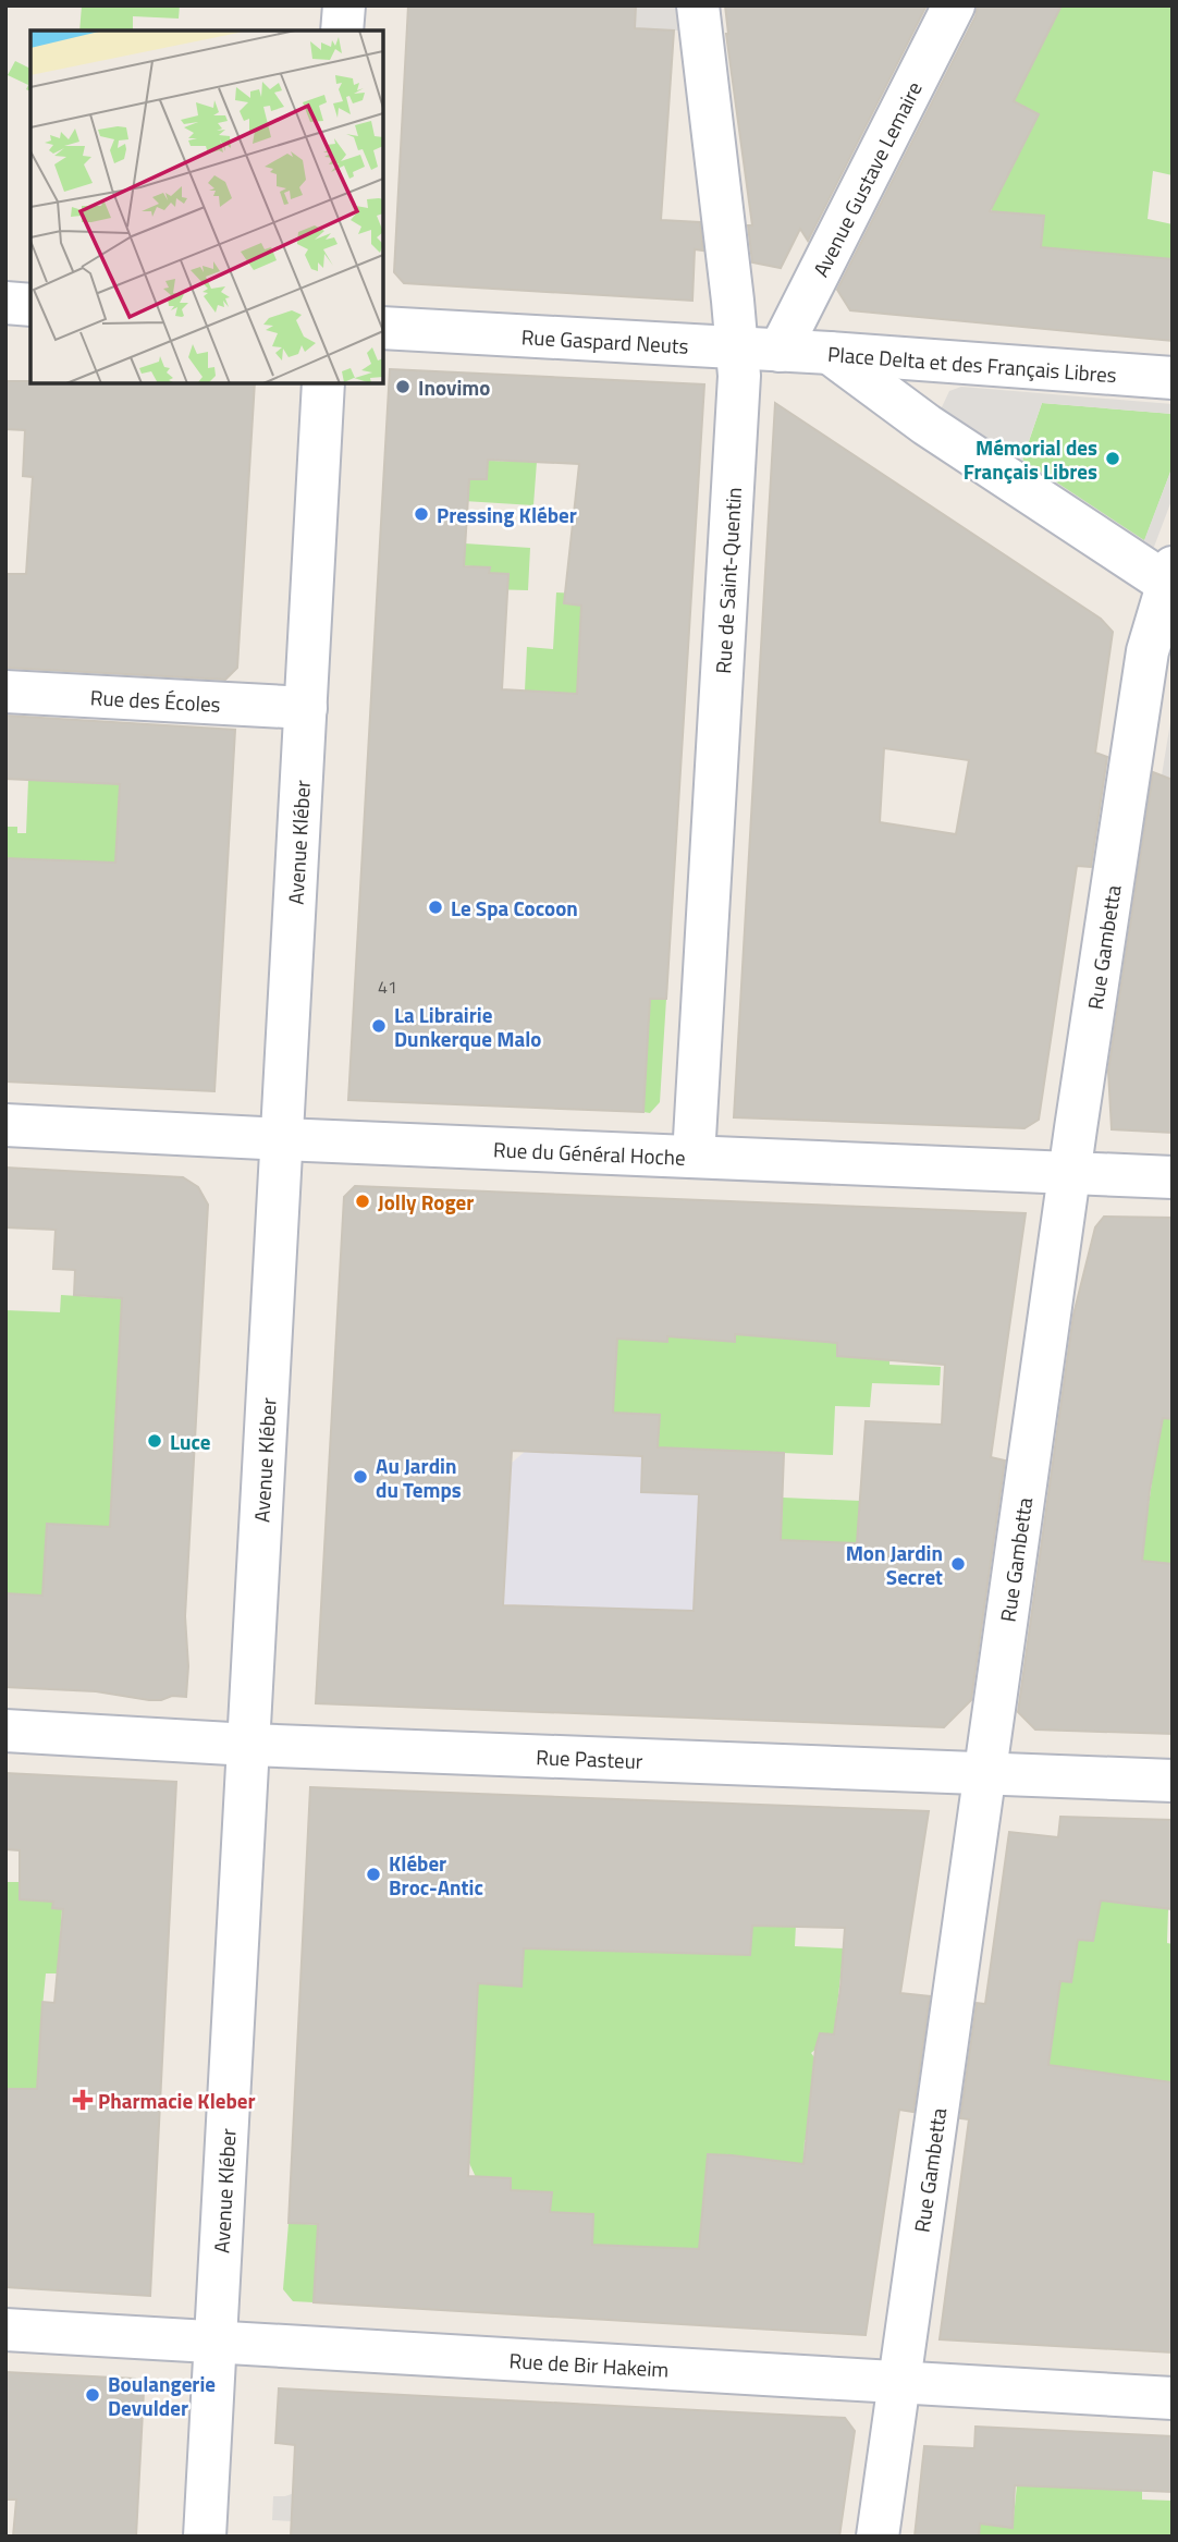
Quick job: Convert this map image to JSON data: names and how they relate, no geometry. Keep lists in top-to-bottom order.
{
  "streets": {
    "street": [
      "Avenue Gustave Lemaire",
      "Rue Gaspard Neuts",
      "Place Delta et des Français Libres",
      "Rue de Saint-Quentin",
      "Rue des Écoles",
      "Avenue Kléber",
      "Rue Gambetta",
      "Rue du Général Hoche",
      "Rue Pasteur",
      "Rue de Bir Hakeim"
    ]
  },
  "crossings": [
    ["Avenue Gustave Lemaire", "Rue Gaspard Neuts"],
    ["Rue Gaspard Neuts", "Place Delta et des Français Libres"],
    ["Rue Gaspard Neuts", "Rue de Saint-Quentin"],
    ["Place Delta et des Français Libres", "Rue Gambetta"],
    ["Rue de Saint-Quentin", "Rue du Général Hoche"],
    ["Rue des Écoles", "Avenue Kléber"],
    ["Avenue Kléber", "Rue du Général Hoche"],
    ["Avenue Kléber", "Rue Pasteur"],
    ["Avenue Kléber", "Rue de Bir Hakeim"],
    ["Rue Gambetta", "Rue du Général Hoche"],
    ["Rue Gambetta", "Rue Pasteur"],
    ["Rue Gambetta", "Rue de Bir Hakeim"]
  ],
  "places": {
    "other": [
      "Inovimo",
      "Mémorial des Français Libres",
      "Pressing Kléber",
      "Le Spa Cocoon",
      "La Librairie Dunkerque Malo",
      "Jolly Roger",
      "Luce",
      "Au Jardin du Temps",
      "Mon Jardin Secret",
      "Kléber Broc-Antic",
      "Boulangerie Devulder"
    ],
    "health": ["Pharmacie Kleber"]
  },
  "house_numbers": ["41"]
}
